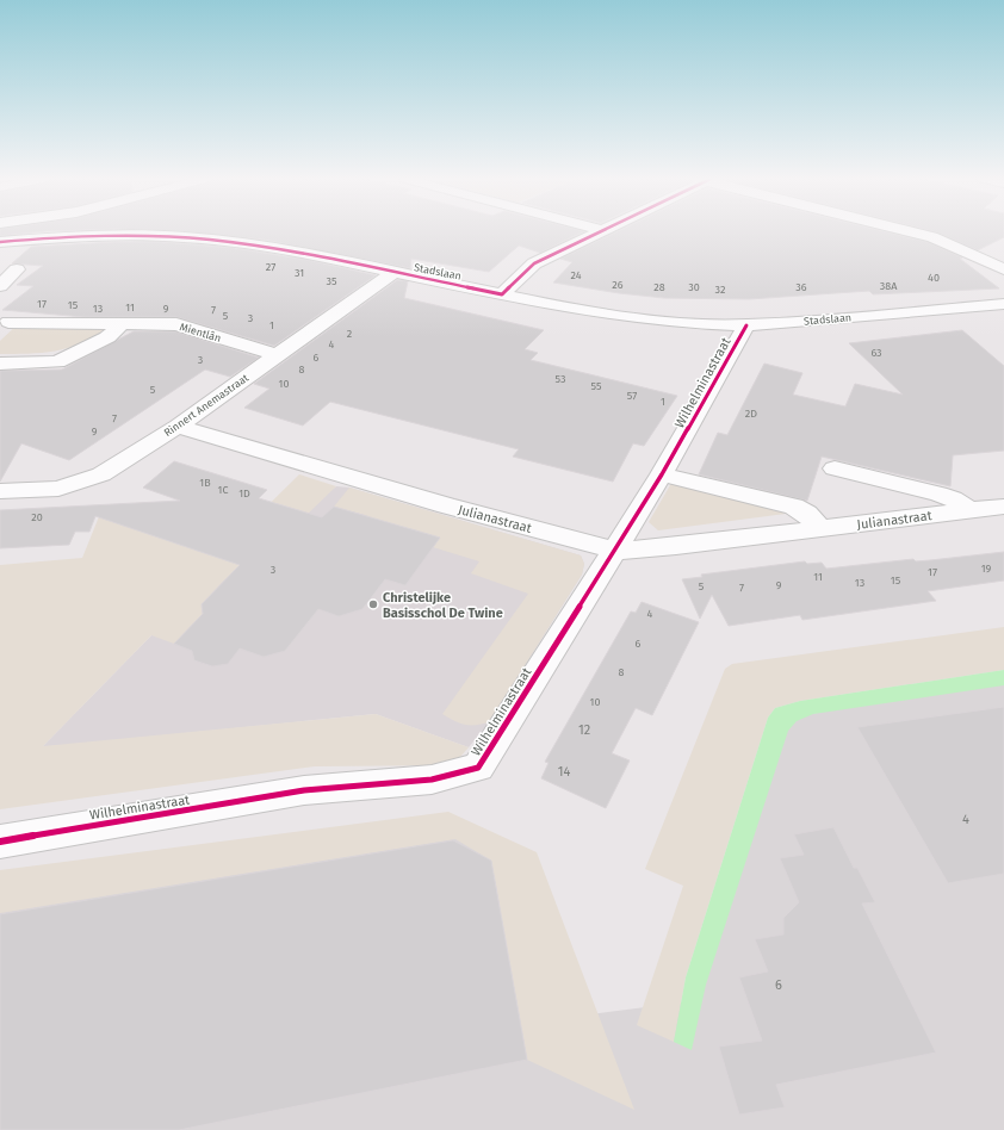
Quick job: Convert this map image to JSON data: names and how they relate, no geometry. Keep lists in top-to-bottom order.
{
  "streets": {
    "street": [
      "Stadslaan",
      "Mientlân",
      "Wilhelminastraat",
      "Rinnert Anemastraat",
      "Julianastraat"
    ]
  },
  "crossings": [
    ["Stadslaan", "Wilhelminastraat"],
    ["Stadslaan", "Rinnert Anemastraat"],
    ["Mientlân", "Rinnert Anemastraat"],
    ["Wilhelminastraat", "Julianastraat"],
    ["Rinnert Anemastraat", "Julianastraat"]
  ],
  "places": ["Christelijke Basisschol De Twine"],
  "house_numbers": [
    "27",
    "31",
    "24",
    "40",
    "35",
    "26",
    "38A",
    "28",
    "30",
    "36",
    "32",
    "17",
    "15",
    "11",
    "13",
    "9",
    "7",
    "5",
    "3",
    "1",
    "2",
    "4",
    "63",
    "6",
    "3",
    "8",
    "53",
    "10",
    "55",
    "5",
    "57",
    "1",
    "2D",
    "7",
    "9",
    "1B",
    "1C",
    "1D",
    "20",
    "19",
    "3",
    "17",
    "11",
    "15",
    "13",
    "9",
    "5",
    "7",
    "4",
    "6",
    "8",
    "10",
    "12",
    "14",
    "4",
    "6"
  ]
}
